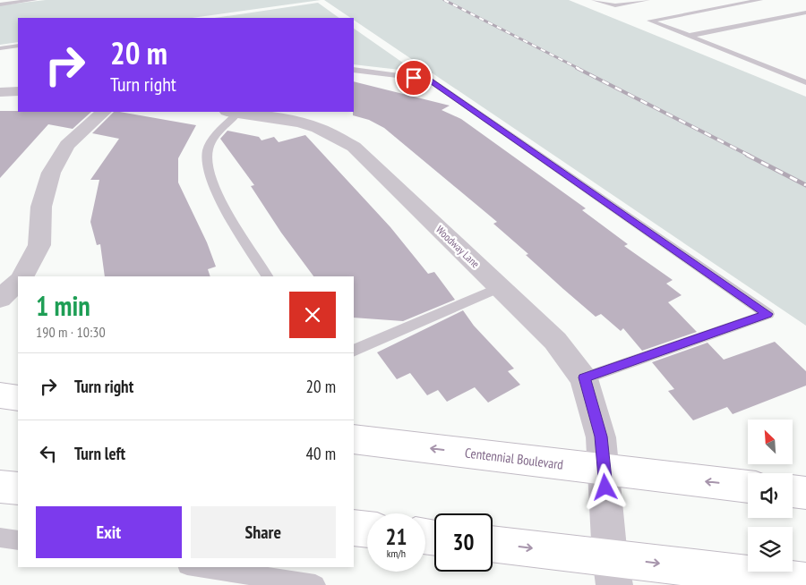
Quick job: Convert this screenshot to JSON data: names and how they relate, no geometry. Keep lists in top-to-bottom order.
{
  "streets": {
    "main road": ["Centennial Boulevard"],
    "street": ["Woodway Lane"]
  },
  "crossings": [
    ["Woodway Lane", "Centennial Boulevard"]
  ],
  "north": "top left",
  "page": {
    "turn": ["20 m", "Turn right"],
    "heading": ["1 min", "190 m · 10:30"],
    "list": [
      {
        "name": "Turn right",
        "value": "20 m"
      },
      {
        "name": "Turn left",
        "value": "40 m"
      }
    ],
    "buttons": ["Exit", "Share"],
    "speed": "21 km/h",
    "limit": "30"
  }
}
